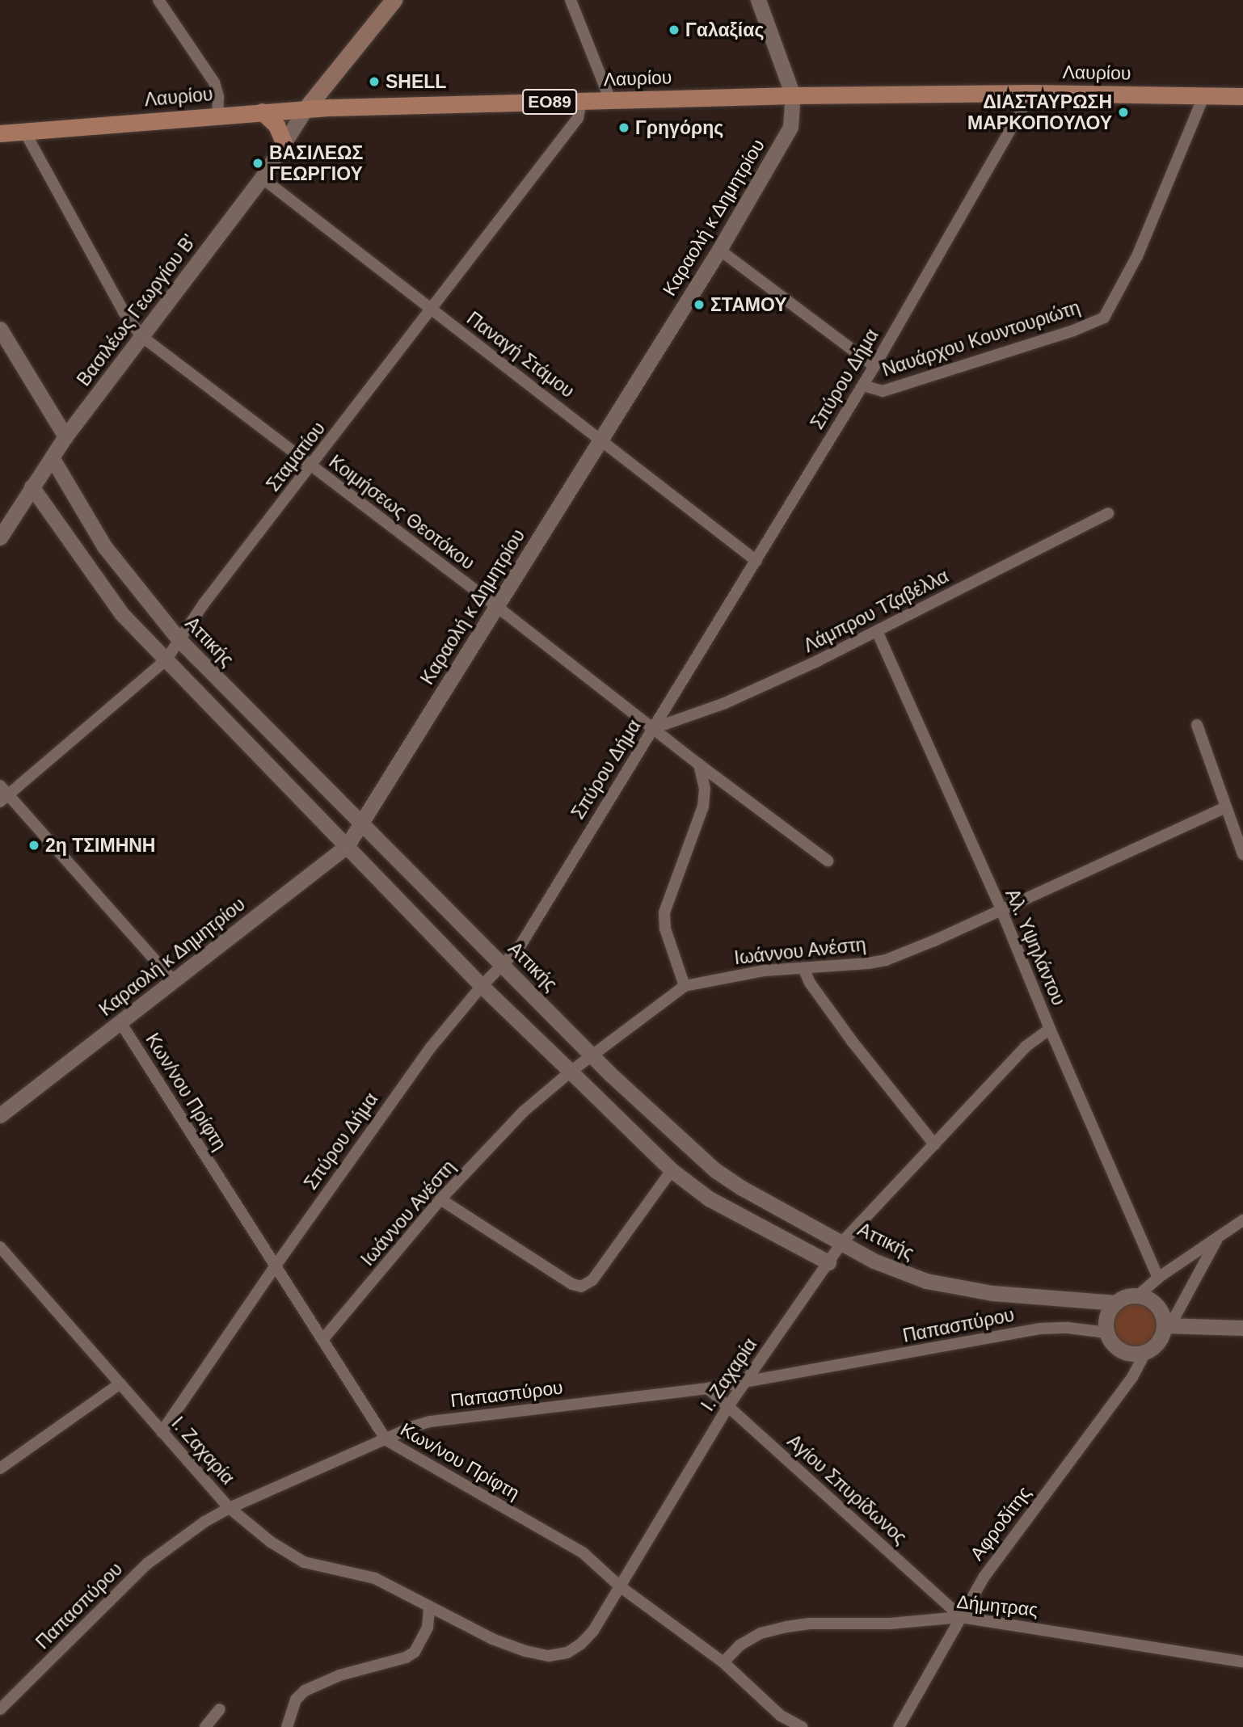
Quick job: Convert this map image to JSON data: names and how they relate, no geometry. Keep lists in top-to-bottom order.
{
  "streets": {
    "main road": ["Λαυρίου", "ΕΟ89"],
    "street": [
      "Καραολή κ Δημητρίου",
      "Βασιλέως Γεωργίου Β'",
      "Ναυάρχου Κουντουριώτη",
      "Παναγή Στάμου",
      "Σπύρου Δήμα",
      "Σταματίου",
      "Κοιμήσεως Θεοτόκου",
      "Λάμπρου Τζαβέλλα",
      "Αττικής",
      "Αλ. Υψηλάντου",
      "Ιωάννου Ανέστη",
      "Κων/νου Πρίφτη",
      "Παπασπύρου",
      "Ι. Ζαχαρία",
      "Αγίου Σπυρίδωνος",
      "Αφροδίτης",
      "Δήμητρας"
    ]
  },
  "crossings": [
    ["Λαυρίου", "Καραολή κ Δημητρίου"],
    ["Λαυρίου", "Βασιλέως Γεωργίου Β'"],
    ["Λαυρίου", "Ναυάρχου Κουντουριώτη"],
    ["Λαυρίου", "Σπύρου Δήμα"],
    ["Λαυρίου", "Σταματίου"],
    ["Λαυρίου", "Κοιμήσεως Θεοτόκου"],
    ["Καραολή κ Δημητρίου", "Παναγή Στάμου"],
    ["Καραολή κ Δημητρίου", "Κοιμήσεως Θεοτόκου"],
    ["Καραολή κ Δημητρίου", "Αττικής"],
    ["Καραολή κ Δημητρίου", "Κων/νου Πρίφτη"],
    ["Βασιλέως Γεωργίου Β'", "Παναγή Στάμου"],
    ["Βασιλέως Γεωργίου Β'", "Κοιμήσεως Θεοτόκου"],
    ["Βασιλέως Γεωργίου Β'", "Αττικής"],
    ["Ναυάρχου Κουντουριώτη", "Σπύρου Δήμα"],
    ["Παναγή Στάμου", "Σπύρου Δήμα"],
    ["Παναγή Στάμου", "Σταματίου"],
    ["Σπύρου Δήμα", "Κοιμήσεως Θεοτόκου"],
    ["Σπύρου Δήμα", "Λάμπρου Τζαβέλλα"],
    ["Σπύρου Δήμα", "Αττικής"],
    ["Σπύρου Δήμα", "Κων/νου Πρίφτη"],
    ["Σπύρου Δήμα", "Ι. Ζαχαρία"],
    ["Σταματίου", "Κοιμήσεως Θεοτόκου"],
    ["Σταματίου", "Αττικής"],
    ["Κοιμήσεως Θεοτόκου", "Λάμπρου Τζαβέλλα"],
    ["Λάμπρου Τζαβέλλα", "Αλ. Υψηλάντου"],
    ["Αττικής", "Ιωάννου Ανέστη"],
    ["Αττικής", "Παπασπύρου"],
    ["Αττικής", "Ι. Ζαχαρία"],
    ["Αττικής", "Αφροδίτης"],
    ["Αλ. Υψηλάντου", "Ιωάννου Ανέστη"],
    ["Αλ. Υψηλάντου", "Ι. Ζαχαρία"],
    ["Ιωάννου Ανέστη", "Κων/νου Πρίφτη"],
    ["Κων/νου Πρίφτη", "Παπασπύρου"],
    ["Κων/νου Πρίφτη", "Ι. Ζαχαρία"],
    ["Κων/νου Πρίφτη", "Δήμητρας"],
    ["Παπασπύρου", "Ι. Ζαχαρία"],
    ["Παπασπύρου", "Αγίου Σπυρίδωνος"],
    ["Παπασπύρου", "Αφροδίτης"],
    ["Ι. Ζαχαρία", "Αγίου Σπυρίδωνος"],
    ["Αγίου Σπυρίδωνος", "Αφροδίτης"],
    ["Αγίου Σπυρίδωνος", "Δήμητρας"],
    ["Αφροδίτης", "Δήμητρας"]
  ],
  "places": [
    "Γαλαξίας",
    "SHELL",
    "ΔΙΑΣΤΑΥΡΩΣΗ ΜΑΡΚΟΠΟΥΛΟΥ",
    "Γρηγόρης",
    "ΒΑΣΙΛΕΩΣ ΓΕΩΡΓΙΟΥ",
    "ΣΤΑΜΟΥ",
    "2η ΤΣΙΜΗΝΗ"
  ]
}
